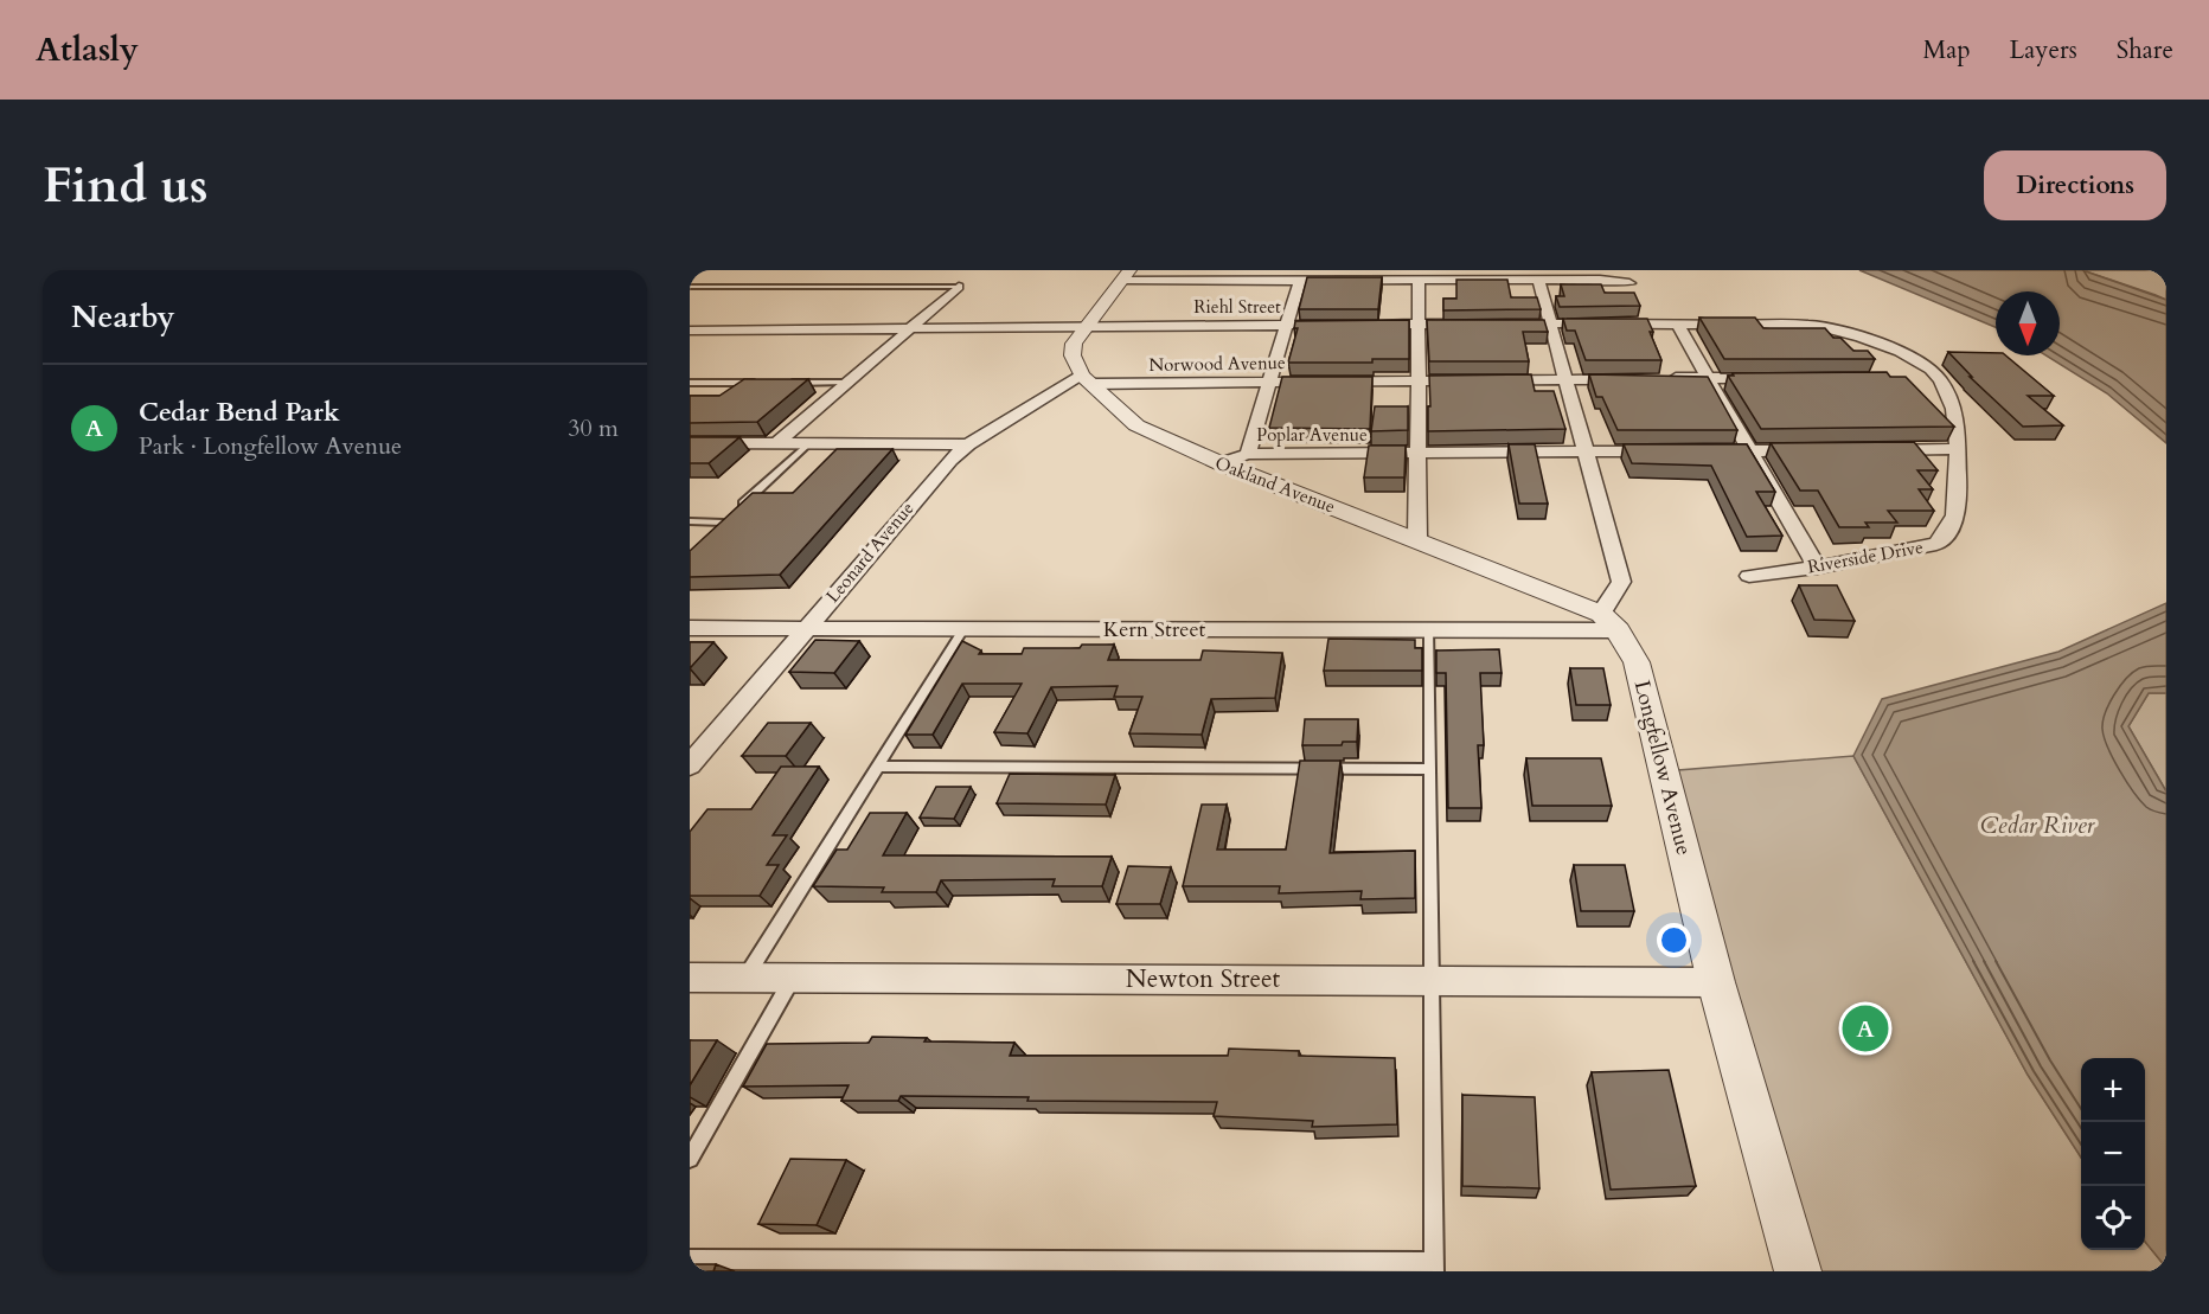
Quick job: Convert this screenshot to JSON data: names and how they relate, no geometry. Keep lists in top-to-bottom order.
{
  "streets": {
    "street": [
      "Riehl Street",
      "Norwood Avenue",
      "Poplar Avenue",
      "Oakland Avenue",
      "Leonard Avenue",
      "Riverside Drive",
      "Kern Street",
      "Longfellow Avenue",
      "Newton Street"
    ]
  },
  "crossings": [
    ["Norwood Avenue", "Oakland Avenue"],
    ["Norwood Avenue", "Leonard Avenue"],
    ["Poplar Avenue", "Oakland Avenue"],
    ["Oakland Avenue", "Leonard Avenue"],
    ["Oakland Avenue", "Kern Street"],
    ["Oakland Avenue", "Longfellow Avenue"],
    ["Leonard Avenue", "Kern Street"],
    ["Kern Street", "Longfellow Avenue"],
    ["Longfellow Avenue", "Newton Street"]
  ],
  "water": ["Cedar River"],
  "north": "bottom",
  "page": {
    "header": "Atlasly",
    "nav": ["Map", "Layers", "Share"],
    "buttons": "Directions",
    "title": "Find us",
    "heading": "Nearby",
    "list": [
      {
        "mark": "A",
        "name": "Cedar Bend Park",
        "note": "Park · Longfellow Avenue",
        "value": "30 m"
      }
    ],
    "pins": "A",
    "map_buttons": ["+", "−"]
  }
}
